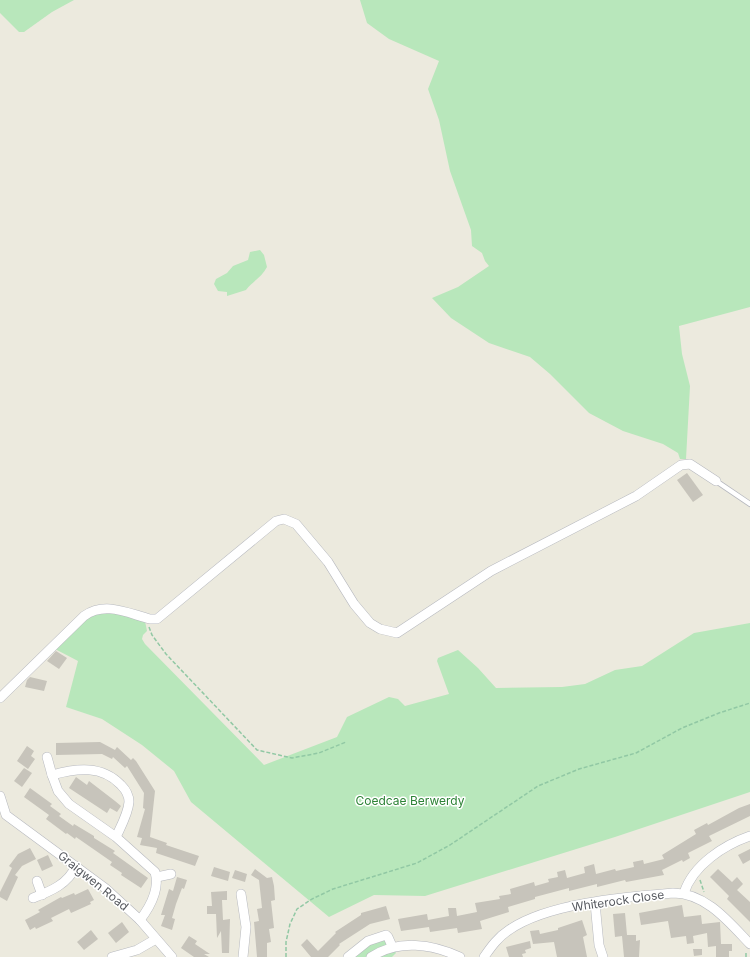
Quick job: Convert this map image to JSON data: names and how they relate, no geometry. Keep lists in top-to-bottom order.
{
  "streets": {
    "street": ["Graigwen Road", "Whiterock Close"]
  },
  "parks": ["Coedcae Berwerdy"]
}
